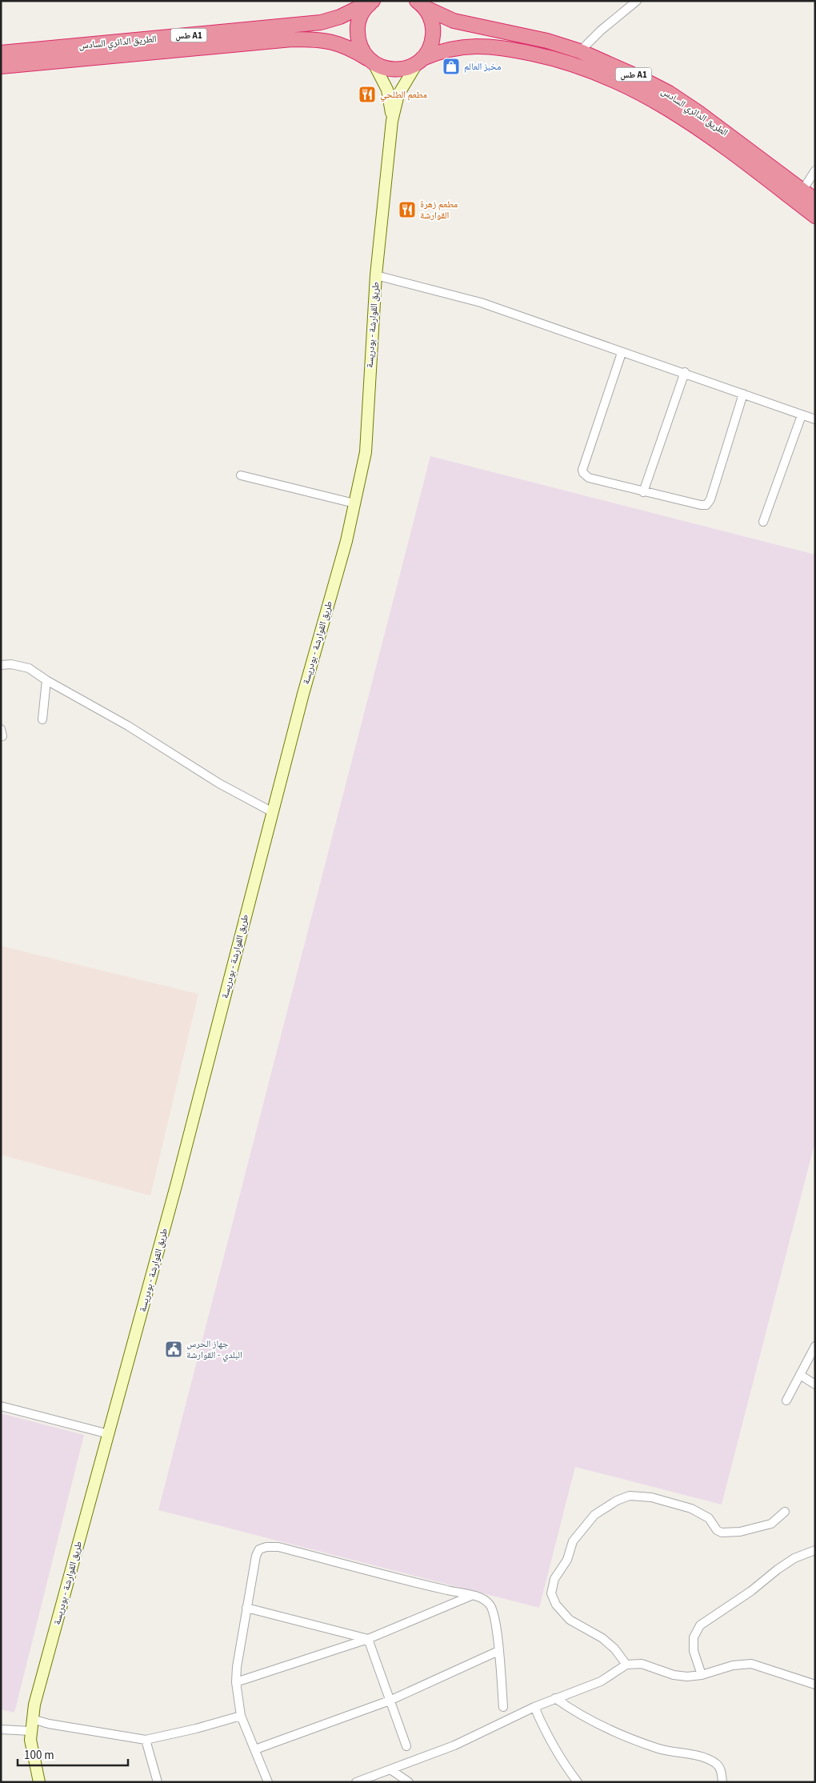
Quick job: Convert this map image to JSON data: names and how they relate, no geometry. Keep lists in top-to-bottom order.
{
  "streets": {
    "highway": ["طس A1", "الطريق الدائري السادس"],
    "main road": ["طريق القوارشة - بودريسة"]
  },
  "places": {
    "shop": ["مخبز العالم"],
    "restaurant": ["مطعم الطلحي", "مطعم زهرة القوارشة"],
    "public building": ["جهاز الحرس البلدي - القوارشة"]
  },
  "scale_bar": "100 m"
}
